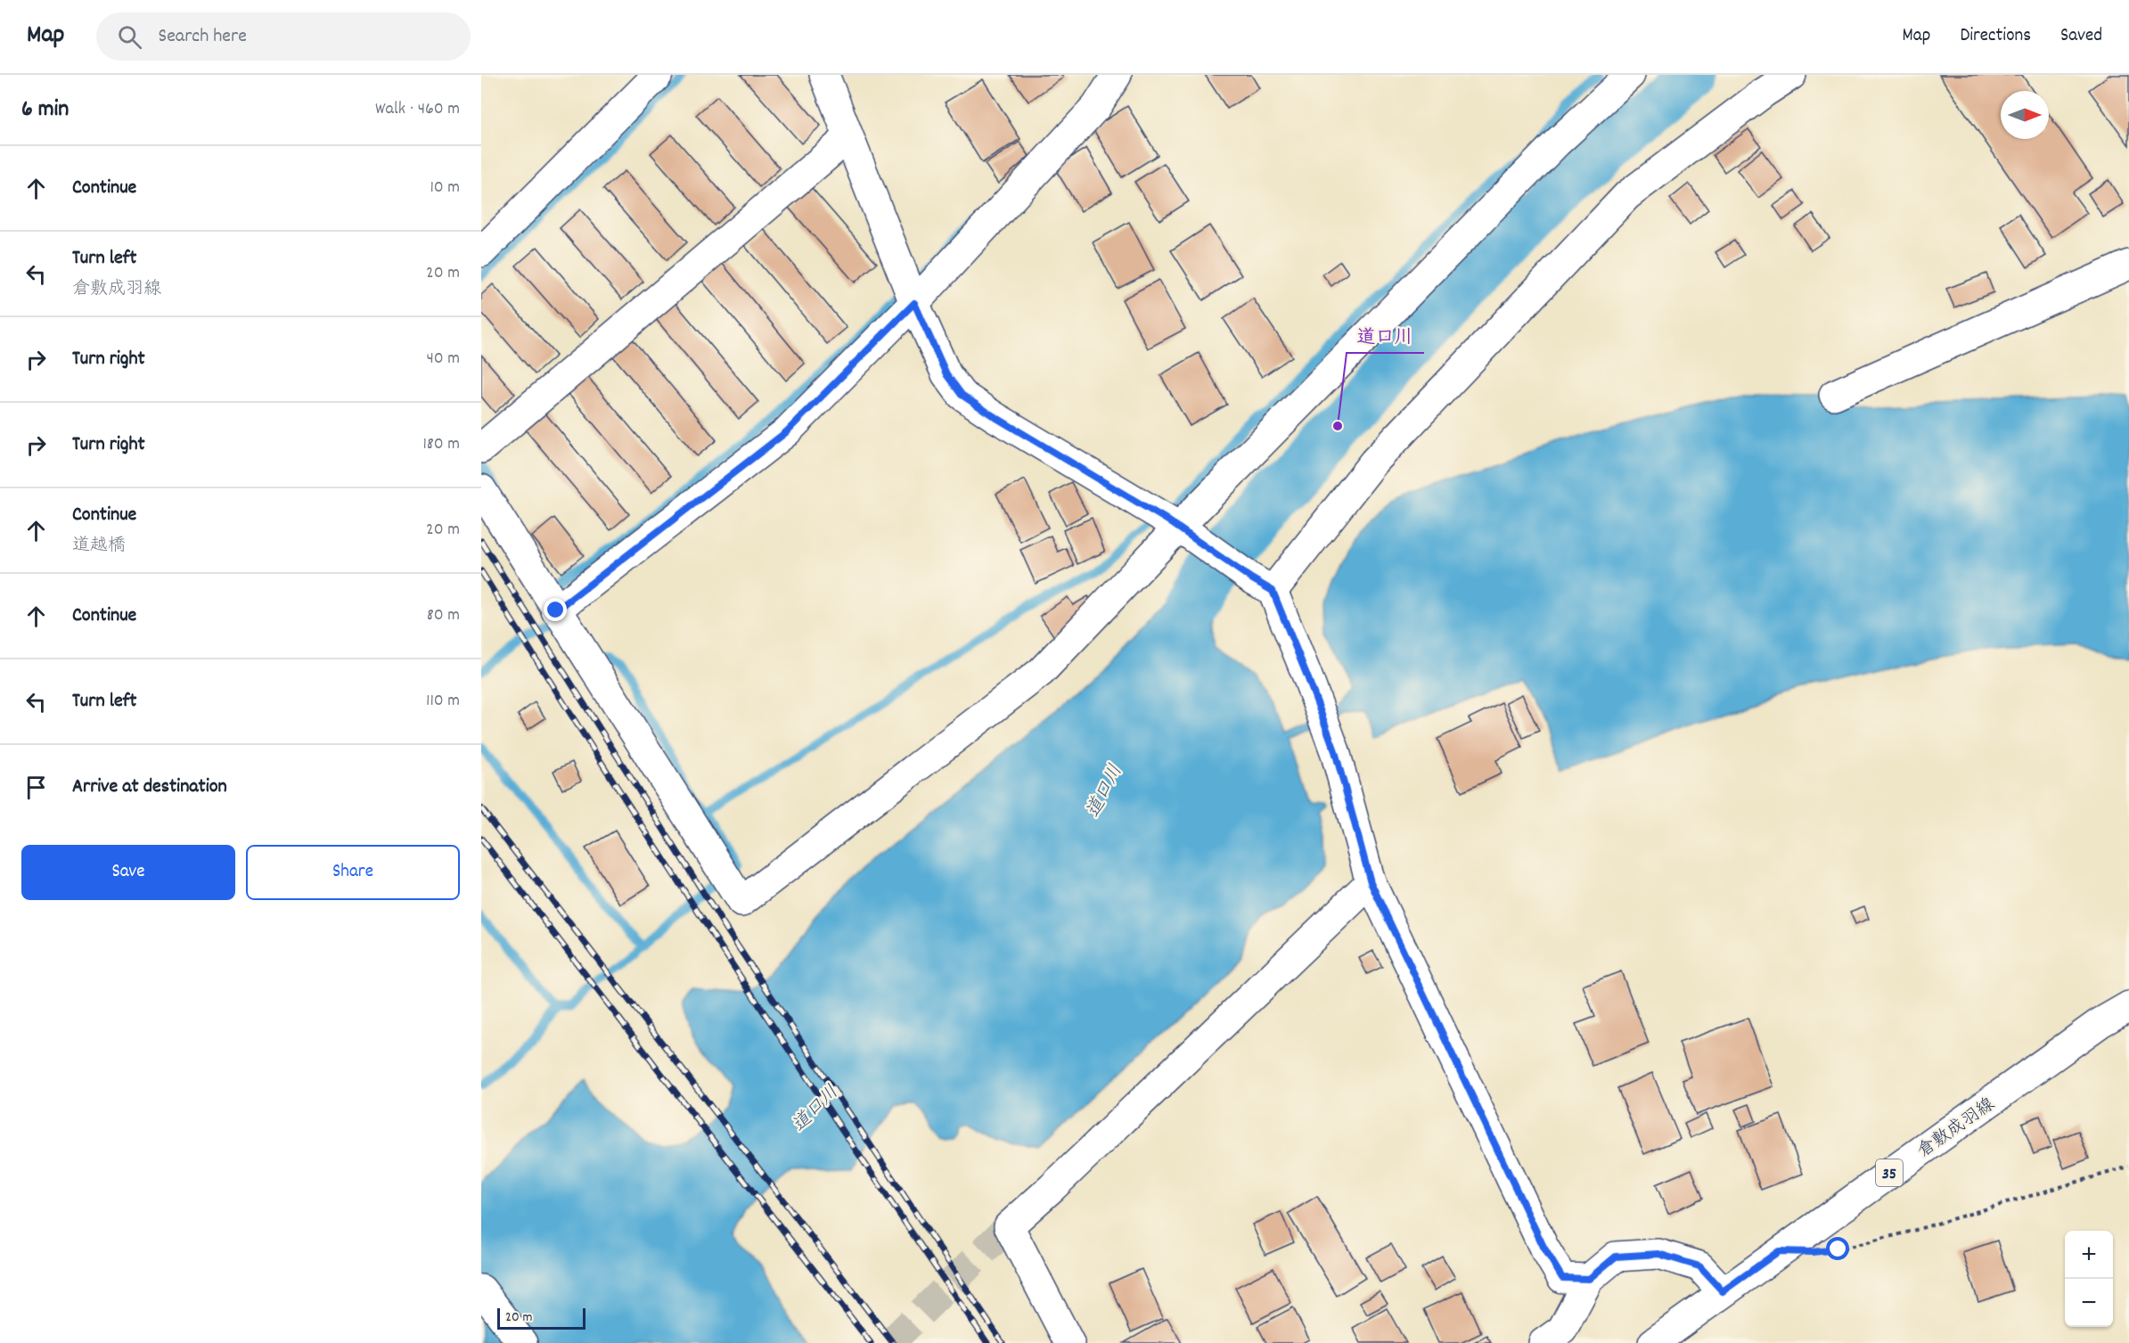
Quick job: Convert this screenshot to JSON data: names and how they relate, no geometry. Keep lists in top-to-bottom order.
{
  "streets": {
    "main road": ["倉敷成羽線", "35"]
  },
  "water": ["道口川"],
  "places": ["道口川"],
  "scale_bar": "20 m",
  "north": "right",
  "page": {
    "header": "Map",
    "search": "Search here",
    "nav": ["Map", "Directions", "Saved"],
    "heading": ["6 min", "Walk · 460 m"],
    "list": [
      ["Continue", "10 m"],
      ["Turn left", "倉敷成羽線", "20 m"],
      ["Turn right", "40 m"],
      ["Turn right", "180 m"],
      ["Continue", "道越橋", "20 m"],
      ["Continue", "80 m"],
      ["Turn left", "110 m"],
      "Arrive at destination"
    ],
    "buttons": ["Save", "Share"],
    "map_buttons": ["+", "−"],
    "scale": "20 m"
  }
}
